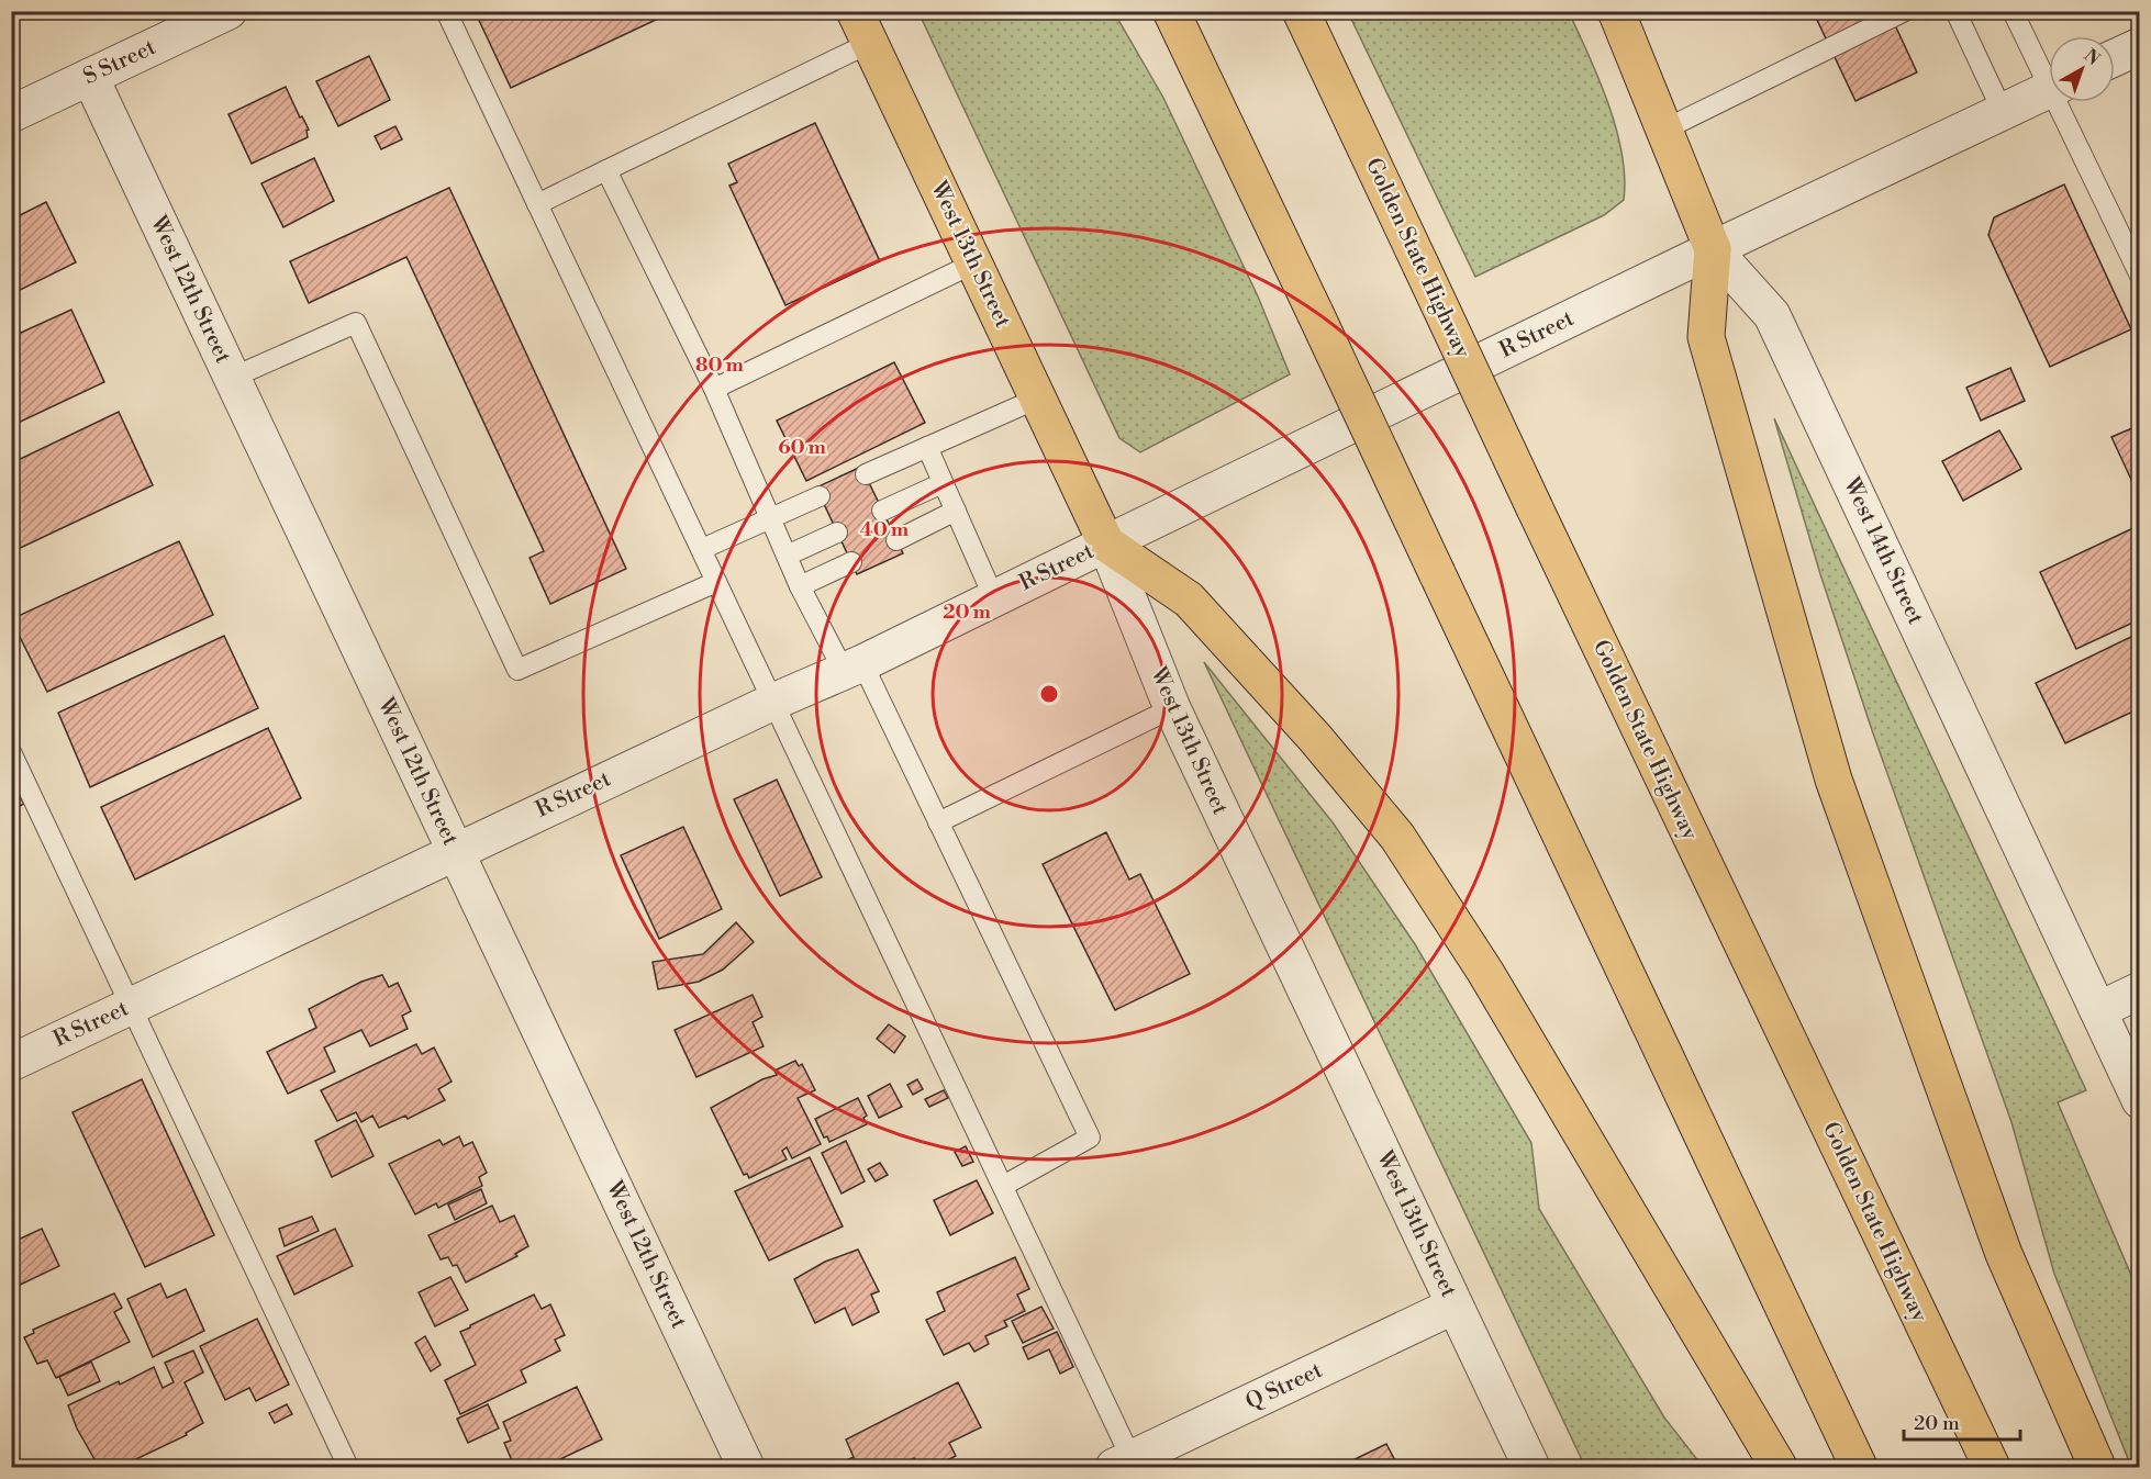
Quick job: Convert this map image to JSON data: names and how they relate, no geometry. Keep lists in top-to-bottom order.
{
  "streets": {
    "main road": ["West 13th Street", "Golden State Highway", "West 14th Street"],
    "street": [
      "S Street",
      "West 12th Street",
      "R Street",
      "Q Street"
    ]
  },
  "crossings": [
    ["S Street", "West 12th Street"],
    ["West 13th Street", "R Street"],
    ["West 13th Street", "Q Street"],
    ["West 12th Street", "R Street"],
    ["R Street", "West 14th Street"]
  ],
  "scale_bar": "20 m",
  "north": "top right",
  "rings": [
    "80 m",
    "60 m",
    "40 m",
    "20 m"
  ]
}
